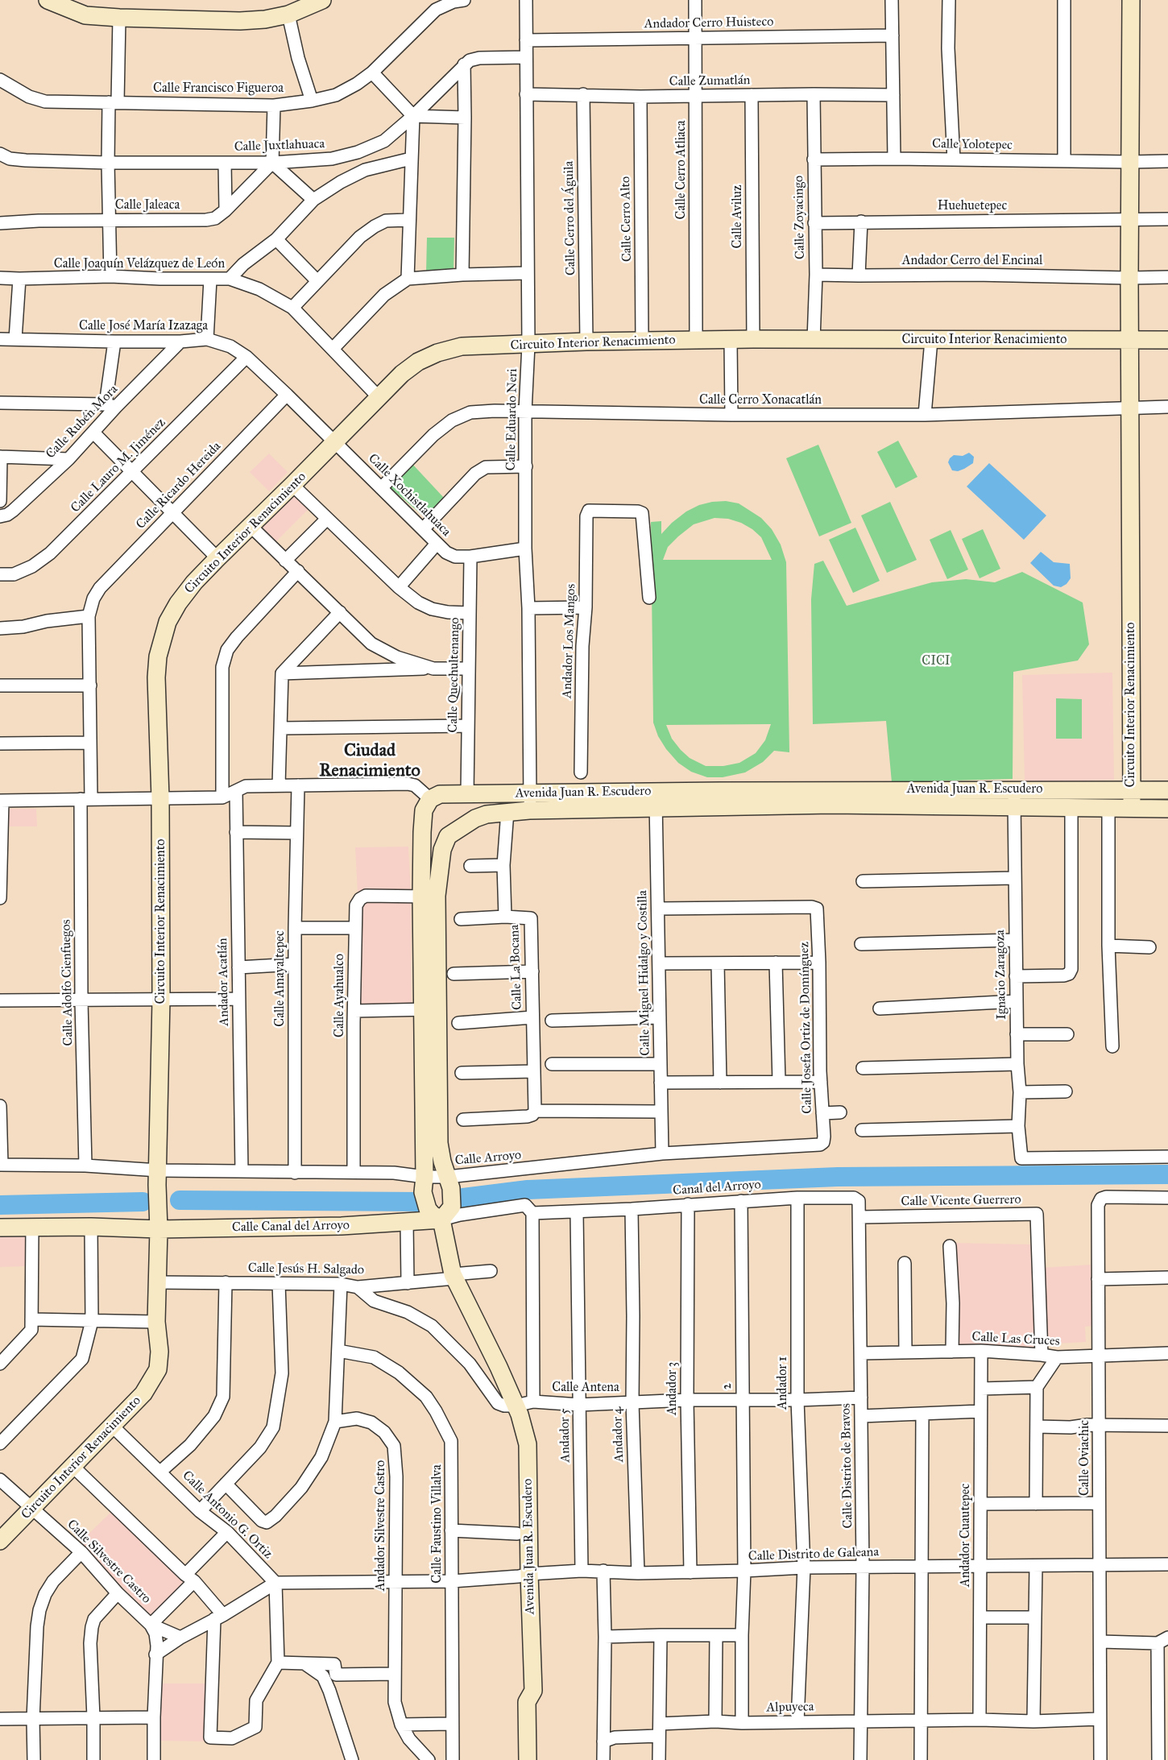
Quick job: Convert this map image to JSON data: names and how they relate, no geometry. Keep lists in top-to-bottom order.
{
  "streets": {
    "main road": ["Circuito Interior Renacimiento", "Avenida Juan R. Escudero", "Calle Canal del Arroyo"],
    "street": [
      "Andador Cerro Huisteco",
      "Calle Zumatlán",
      "Calle Francisco Figueroa",
      "Calle Yolotepec",
      "Calle Juxtlahuaca",
      "Calle Cerro Atliaca",
      "Calle Jaleaca",
      "Huehuetepec",
      "Calle Aviluz",
      "Calle Zoyacingo",
      "Calle Cerro del Águila",
      "Calle Cerro Alto",
      "Andador Cerro del Encinal",
      "Calle Joaquín Velázquez de León",
      "Calle José María Izazaga",
      "Calle Cerro Xonacatlán",
      "Calle Eduardo Neri",
      "Calle Rubén Mora",
      "Calle Lauro M. Jiménez",
      "Calle Ricardo Hereida",
      "Calle Xochistlahuaca",
      "Andador Los Mangos",
      "Calle Quechultenango",
      "Calle La Bocana",
      "Calle Miguel Hidalgo y Costilla",
      "Ignacio Zaragoza",
      "Calle Amayaltepec",
      "Andador Acatlán",
      "Calle Adolfo Cienfuegos",
      "Calle Ayahualco",
      "Calle Josefa Ortiz de Domínguez",
      "Calle Arroyo",
      "Canal del Arroyo",
      "Calle Vicente Guerrero",
      "Calle Jesús H. Salgado",
      "Calle Las Cruces",
      "Andador 1",
      "2",
      "Calle Antena",
      "Andador 3",
      "Andador 4",
      "Andador 5",
      "Calle Oviachic",
      "Calle Distrito de Bravos",
      "Calle Antonio G. Ortiz",
      "Calle Faustino Villalva",
      "Andador Silvestre Castro",
      "Andador Cuautepec",
      "Calle Distrito de Galeana",
      "Calle Silvestre Castro",
      "Alpuyeca"
    ]
  },
  "crossings": [
    ["Andador Cerro Huisteco", "Calle Cerro Atliaca"],
    ["Andador Cerro Huisteco", "Calle Eduardo Neri"],
    ["Calle Zumatlán", "Calle Cerro Atliaca"],
    ["Calle Zumatlán", "Calle Aviluz"],
    ["Calle Zumatlán", "Calle Zoyacingo"],
    ["Calle Zumatlán", "Calle Cerro del Águila"],
    ["Calle Zumatlán", "Calle Cerro Alto"],
    ["Calle Zumatlán", "Calle Eduardo Neri"],
    ["Calle Yolotepec", "Calle Zoyacingo"],
    ["Calle Yolotepec", "Circuito Interior Renacimiento"],
    ["Calle Juxtlahuaca", "Calle Jaleaca"],
    ["Calle Juxtlahuaca", "Calle Eduardo Neri"],
    ["Calle Cerro Atliaca", "Circuito Interior Renacimiento"],
    ["Huehuetepec", "Calle Zoyacingo"],
    ["Huehuetepec", "Circuito Interior Renacimiento"],
    ["Calle Aviluz", "Circuito Interior Renacimiento"],
    ["Calle Zoyacingo", "Andador Cerro del Encinal"],
    ["Calle Zoyacingo", "Circuito Interior Renacimiento"],
    ["Calle Cerro del Águila", "Circuito Interior Renacimiento"],
    ["Calle Cerro Alto", "Circuito Interior Renacimiento"],
    ["Andador Cerro del Encinal", "Circuito Interior Renacimiento"],
    ["Calle Joaquín Velázquez de León", "Circuito Interior Renacimiento"],
    ["Calle José María Izazaga", "Circuito Interior Renacimiento"],
    ["Calle José María Izazaga", "Calle Rubén Mora"],
    ["Calle José María Izazaga", "Calle Lauro M. Jiménez"],
    ["Calle José María Izazaga", "Calle Ricardo Hereida"],
    ["Calle José María Izazaga", "Calle Xochistlahuaca"],
    ["Circuito Interior Renacimiento", "Calle Cerro Xonacatlán"],
    ["Circuito Interior Renacimiento", "Calle Eduardo Neri"],
    ["Circuito Interior Renacimiento", "Calle Xochistlahuaca"],
    ["Circuito Interior Renacimiento", "Avenida Juan R. Escudero"],
    ["Circuito Interior Renacimiento", "Calle Arroyo"],
    ["Circuito Interior Renacimiento", "Calle Canal del Arroyo"],
    ["Circuito Interior Renacimiento", "Calle Jesús H. Salgado"],
    ["Circuito Interior Renacimiento", "Calle Antonio G. Ortiz"],
    ["Circuito Interior Renacimiento", "Calle Silvestre Castro"],
    ["Calle Cerro Xonacatlán", "Calle Eduardo Neri"],
    ["Calle Cerro Xonacatlán", "Calle Xochistlahuaca"],
    ["Calle Eduardo Neri", "Calle Xochistlahuaca"],
    ["Calle Eduardo Neri", "Avenida Juan R. Escudero"],
    ["Calle Ricardo Hereida", "Calle Adolfo Cienfuegos"],
    ["Calle Xochistlahuaca", "Calle Quechultenango"],
    ["Calle Quechultenango", "Avenida Juan R. Escudero"],
    ["Avenida Juan R. Escudero", "Calle La Bocana"],
    ["Avenida Juan R. Escudero", "Calle Miguel Hidalgo y Costilla"],
    ["Avenida Juan R. Escudero", "Ignacio Zaragoza"],
    ["Avenida Juan R. Escudero", "Calle Canal del Arroyo"],
    ["Avenida Juan R. Escudero", "Calle Jesús H. Salgado"],
    ["Avenida Juan R. Escudero", "Calle Antena"],
    ["Avenida Juan R. Escudero", "Calle Distrito de Galeana"],
    ["Calle Miguel Hidalgo y Costilla", "Calle Josefa Ortiz de Domínguez"],
    ["Calle Miguel Hidalgo y Costilla", "Calle Arroyo"],
    ["Calle Amayaltepec", "Calle Arroyo"],
    ["Andador Acatlán", "Calle Arroyo"],
    ["Calle Ayahualco", "Calle Arroyo"],
    ["Calle Josefa Ortiz de Domínguez", "Calle Arroyo"],
    ["Canal del Arroyo", "Calle Canal del Arroyo"],
    ["Canal del Arroyo", "Andador 1"],
    ["Canal del Arroyo", "2"],
    ["Canal del Arroyo", "Andador 3"],
    ["Canal del Arroyo", "Andador 4"],
    ["Canal del Arroyo", "Andador 5"],
    ["Canal del Arroyo", "Calle Distrito de Bravos"],
    ["Calle Vicente Guerrero", "Calle Las Cruces"],
    ["Calle Vicente Guerrero", "Calle Distrito de Bravos"],
    ["Calle Canal del Arroyo", "Andador 5"],
    ["Calle Las Cruces", "Calle Oviachic"],
    ["Calle Las Cruces", "Calle Distrito de Bravos"],
    ["Calle Las Cruces", "Andador Cuautepec"],
    ["Andador 1", "Calle Antena"],
    ["Andador 1", "Calle Distrito de Galeana"],
    ["Andador 1", "Alpuyeca"],
    ["2", "Calle Antena"],
    ["2", "Calle Distrito de Galeana"],
    ["2", "Alpuyeca"],
    ["Calle Antena", "Andador 3"],
    ["Calle Antena", "Andador 4"],
    ["Calle Antena", "Andador 5"],
    ["Calle Antena", "Calle Distrito de Bravos"],
    ["Andador 3", "Calle Distrito de Galeana"],
    ["Andador 4", "Calle Distrito de Galeana"],
    ["Andador 5", "Calle Distrito de Galeana"],
    ["Calle Oviachic", "Calle Distrito de Galeana"],
    ["Calle Oviachic", "Alpuyeca"],
    ["Calle Distrito de Bravos", "Calle Distrito de Galeana"],
    ["Calle Distrito de Bravos", "Alpuyeca"],
    ["Calle Antonio G. Ortiz", "Calle Distrito de Galeana"],
    ["Calle Faustino Villalva", "Calle Distrito de Galeana"],
    ["Andador Silvestre Castro", "Calle Distrito de Galeana"],
    ["Andador Cuautepec", "Calle Distrito de Galeana"],
    ["Andador Cuautepec", "Alpuyeca"]
  ],
  "districts": ["Ciudad Renacimiento"],
  "parks": ["CICI"]
}
